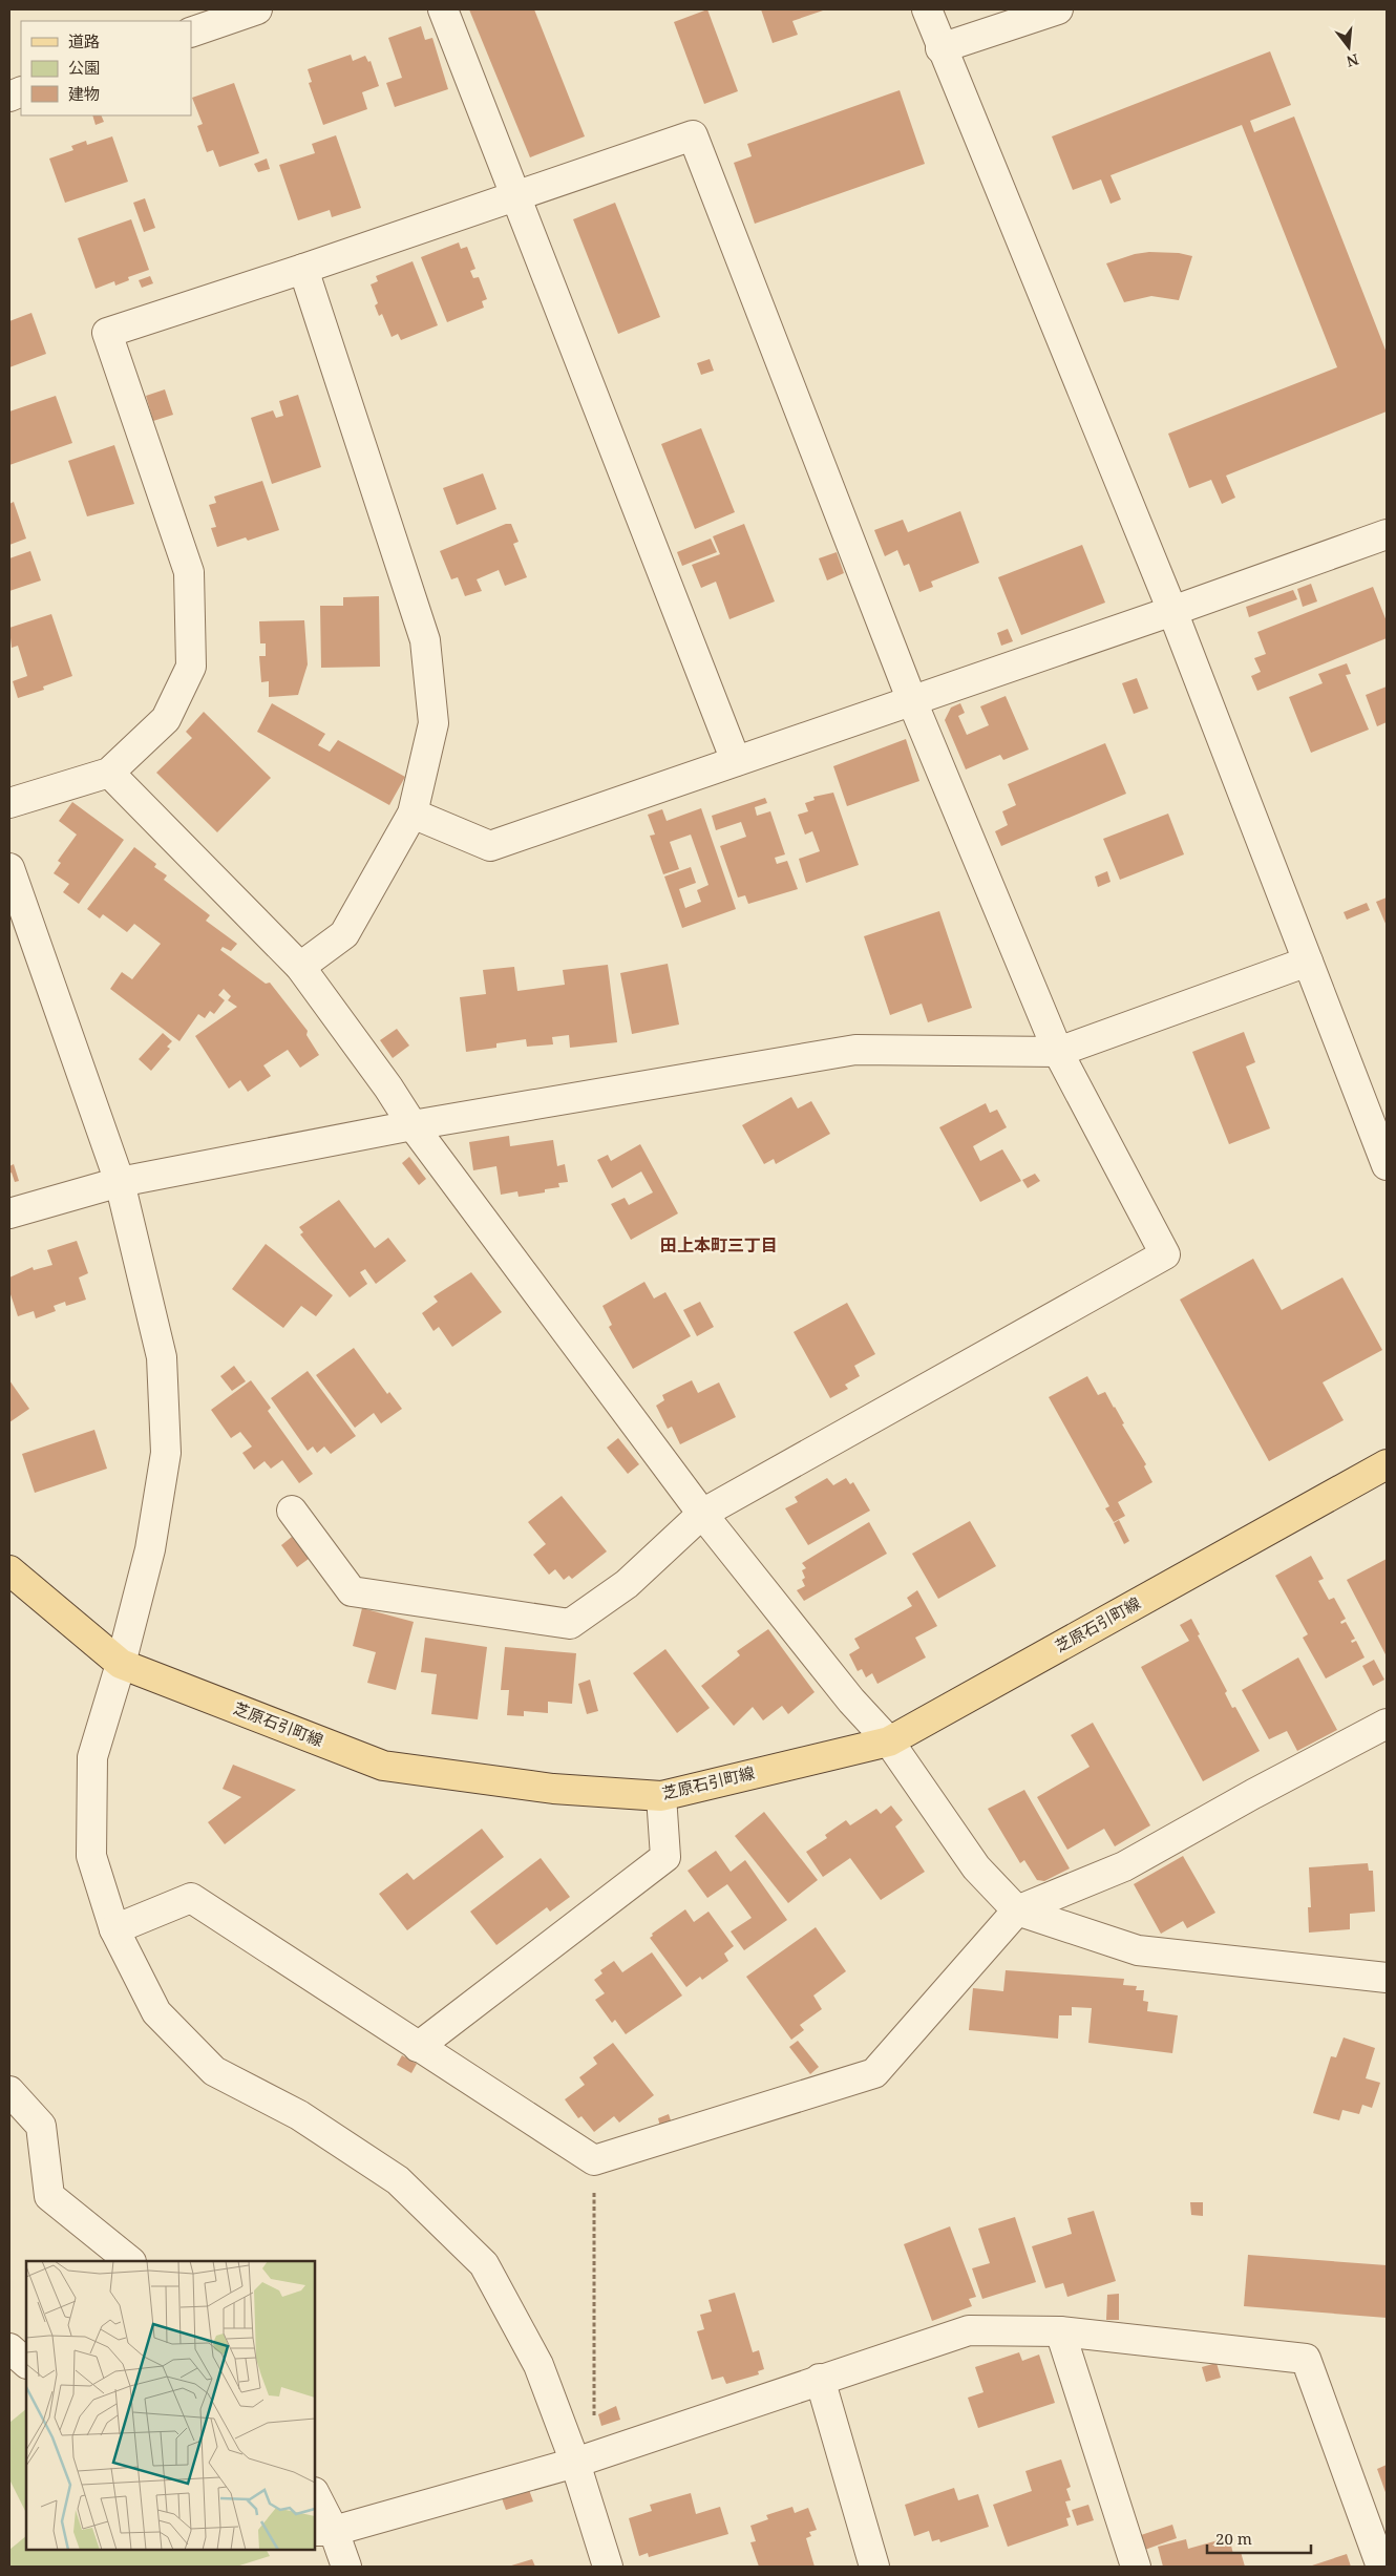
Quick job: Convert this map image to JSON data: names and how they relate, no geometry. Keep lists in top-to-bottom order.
{
  "streets": {
    "main road": ["芝原石引町線"]
  },
  "districts": ["田上本町三丁目"],
  "legend": ["道路", "公園", "建物"],
  "scale_bar": "20 m",
  "north": "bottom"
}
